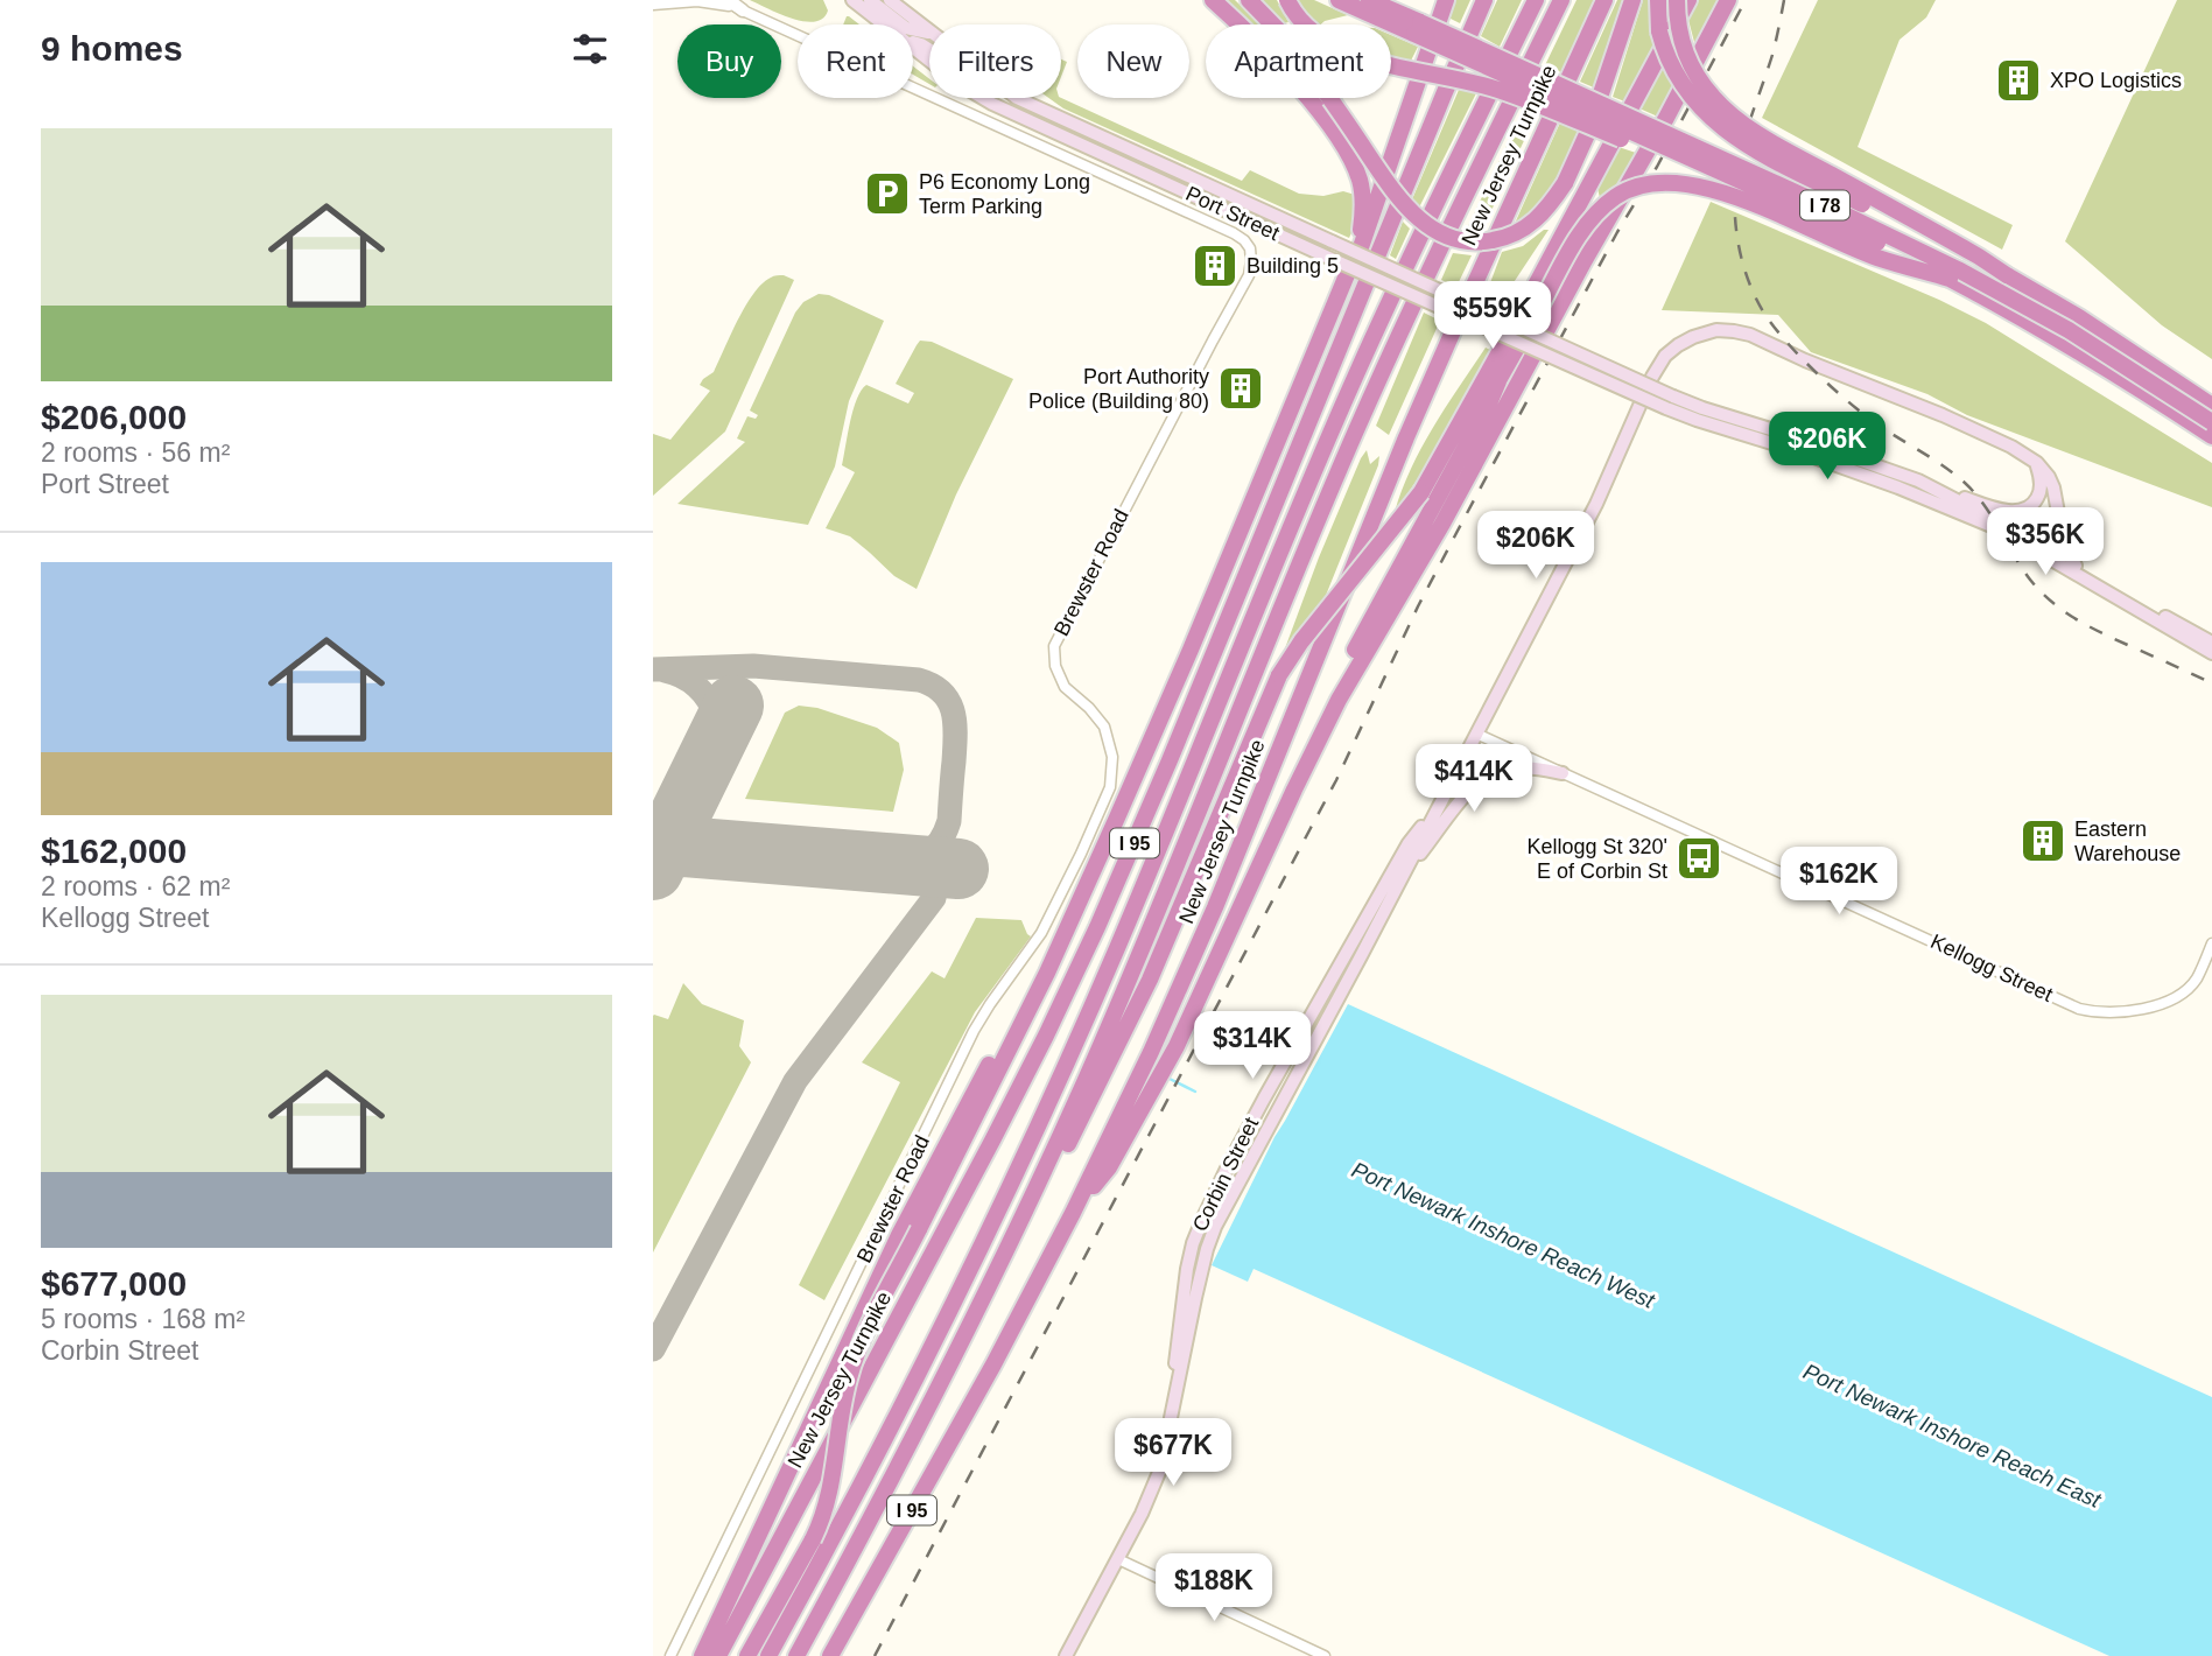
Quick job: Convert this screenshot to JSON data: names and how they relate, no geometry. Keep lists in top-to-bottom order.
{
  "streets": {
    "highway": ["New Jersey Turnpike", "I 78", "I 95"],
    "main road": ["Port Street", "Corbin Street"],
    "street": ["Brewster Road", "Kellogg Street"]
  },
  "crossings": [
    ["Kellogg Street", "Corbin Street"]
  ],
  "water": ["Port Newark Inshore Reach West", "Port Newark Inshore Reach East"],
  "places": {
    "building": [
      "XPO Logistics",
      "Building 5",
      "Port Authority Police (Building 80)",
      "Eastern Warehouse"
    ],
    "parking": ["P6 Economy Long Term Parking"],
    "bus stop": ["Kellogg St 320' E of Corbin St"]
  },
  "page": {
    "heading": "9 homes",
    "chip": [
      "Buy",
      "Rent",
      "Filters",
      "New",
      "Apartment"
    ],
    "list": [
      {
        "name": "$206,000",
        "note": "2 rooms · 56 m² · Port Street"
      },
      {
        "name": "$162,000",
        "note": "2 rooms · 62 m² · Kellogg Street"
      },
      {
        "name": "$677,000",
        "note": "5 rooms · 168 m² · Corbin Street"
      }
    ],
    "price": [
      "$559K",
      "$206K",
      "$356K",
      "$206K",
      "$414K",
      "$162K",
      "$314K",
      "$677K",
      "$188K"
    ]
  }
}
